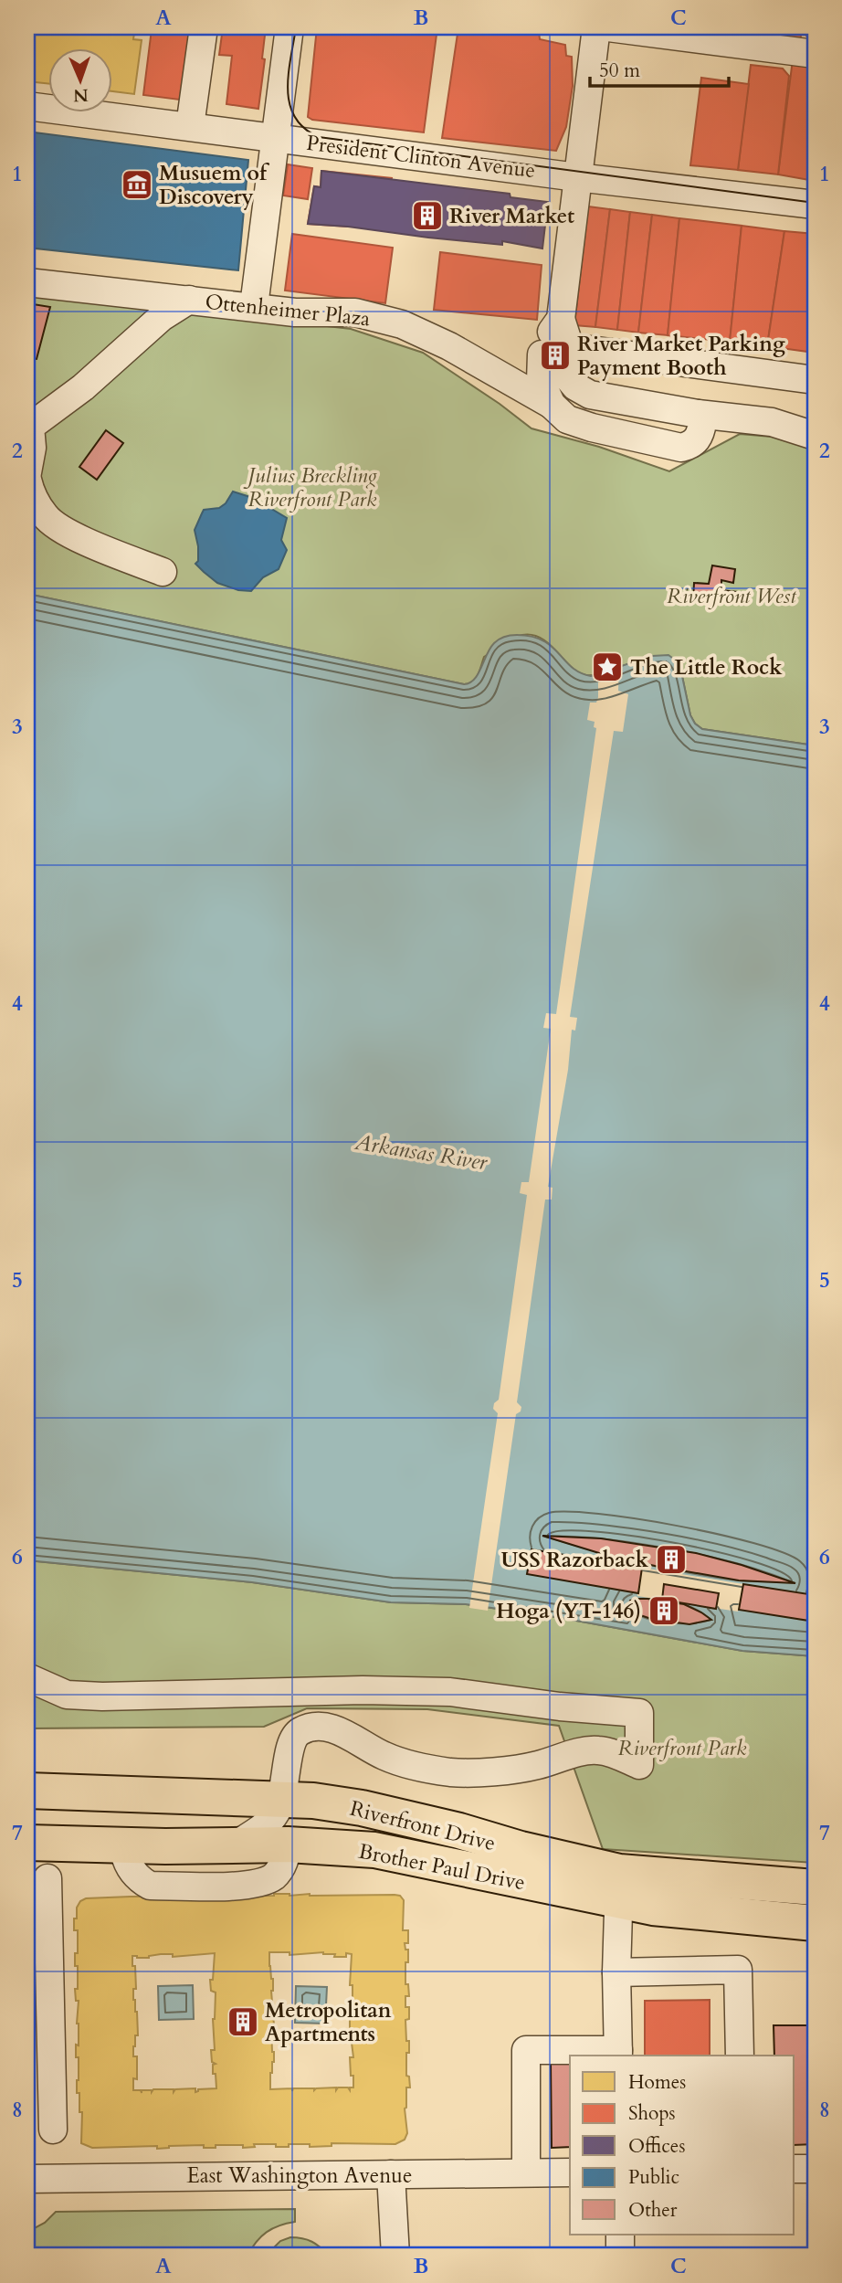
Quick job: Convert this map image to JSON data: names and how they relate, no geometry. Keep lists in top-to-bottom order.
{
  "streets": {
    "main road": ["Riverfront Drive", "Brother Paul Drive"],
    "street": ["President Clinton Avenue", "Ottenheimer Plaza", "East Washington Avenue"]
  },
  "crossings": [
    ["Riverfront Drive", "Brother Paul Drive"]
  ],
  "water": ["Arkansas River"],
  "parks": ["Julius Breckling Riverfront Park", "Riverfront West", "Riverfront Park"],
  "places": {
    "museum": ["Musuem of Discovery"],
    "building": [
      "River Market",
      "River Market Parking Payment Booth",
      "USS Razorback",
      "Hoga (YT-146)",
      "Metropolitan Apartments"
    ],
    "place": ["The Little Rock"]
  },
  "legend": [
    "Homes",
    "Shops",
    "Offices",
    "Public",
    "Other"
  ],
  "scale_bar": "50 m",
  "north": "bottom",
  "grid": {
    "columns": ["A", "B", "C"],
    "rows": [
      "1",
      "2",
      "3",
      "4",
      "5",
      "6",
      "7",
      "8"
    ]
  }
}
